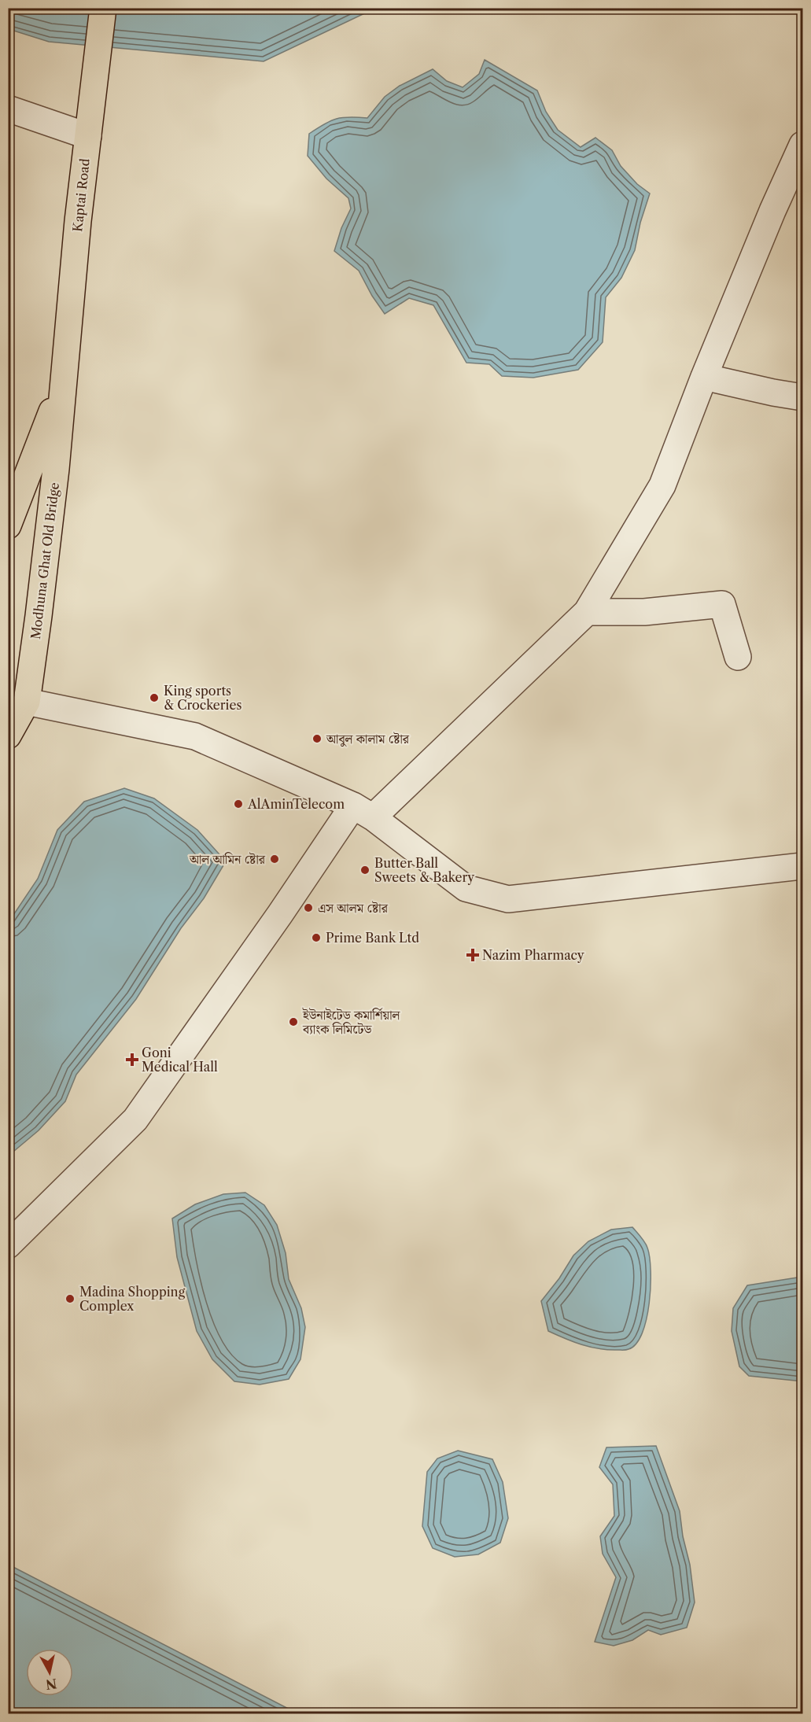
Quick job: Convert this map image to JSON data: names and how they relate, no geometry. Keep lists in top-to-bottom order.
{
  "streets": {
    "main road": ["Kaptai Road", "Modhuna Ghat Old Bridge"]
  },
  "crossings": [
    ["Kaptai Road", "Modhuna Ghat Old Bridge"]
  ],
  "places": {
    "other": [
      "King sports & Crockeries",
      "আবুল কালাম ষ্টোর",
      "AlAminTelecom",
      "আল আমিন ষ্টোর",
      "Butter Ball Sweets & Bakery",
      "এস আলম ষ্টোর",
      "Prime Bank Ltd",
      "ইউনাইটেড কমার্শিয়াল ব্যাংক লিমিটেড",
      "Madina Shopping Complex"
    ],
    "health": ["Nazim Pharmacy", "Goni Medical Hall"]
  },
  "north": "bottom"
}
